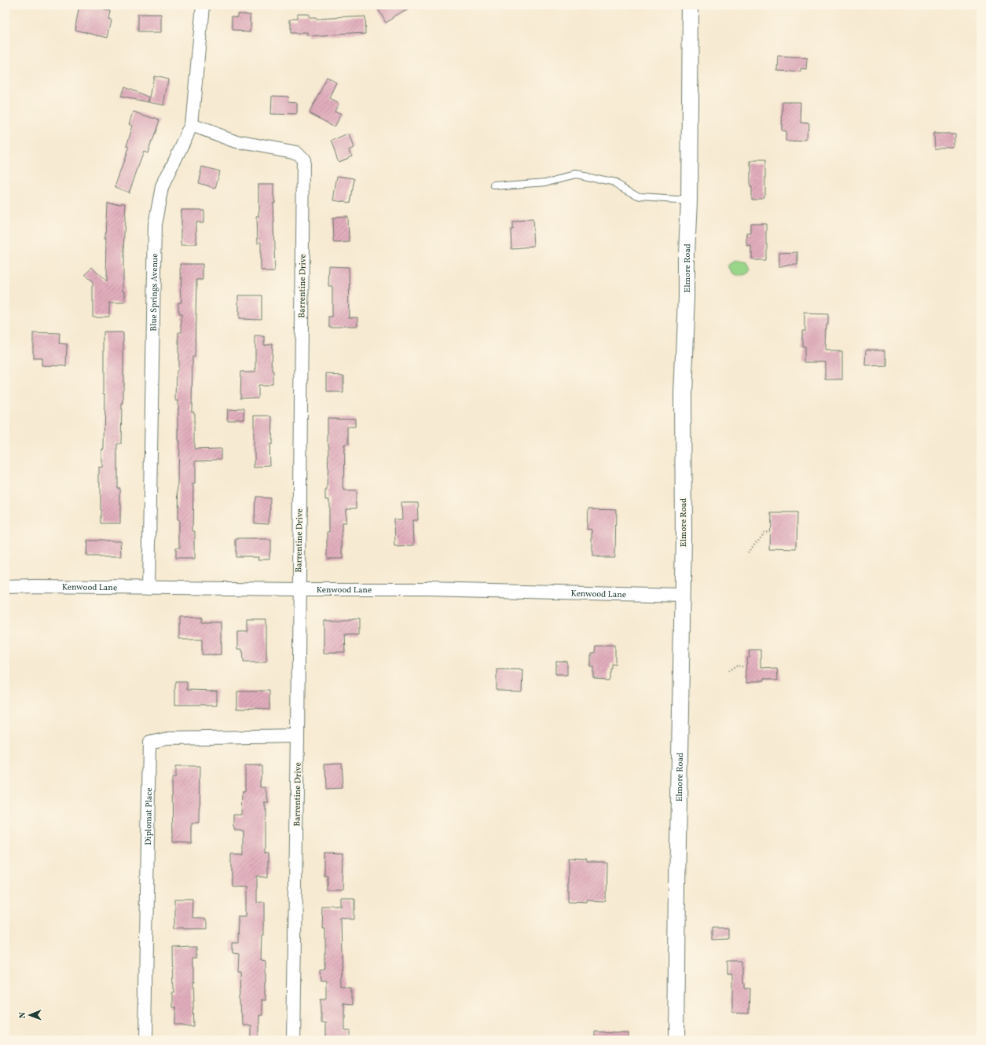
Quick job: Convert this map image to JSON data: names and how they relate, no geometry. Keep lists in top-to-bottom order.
{
  "streets": {
    "street": [
      "Elmore Road",
      "Barrentine Drive",
      "Blue Springs Avenue",
      "Kenwood Lane",
      "Diplomat Place"
    ]
  },
  "crossings": [
    ["Elmore Road", "Kenwood Lane"],
    ["Barrentine Drive", "Blue Springs Avenue"],
    ["Barrentine Drive", "Kenwood Lane"],
    ["Barrentine Drive", "Diplomat Place"],
    ["Blue Springs Avenue", "Kenwood Lane"]
  ],
  "north": "left"
}
